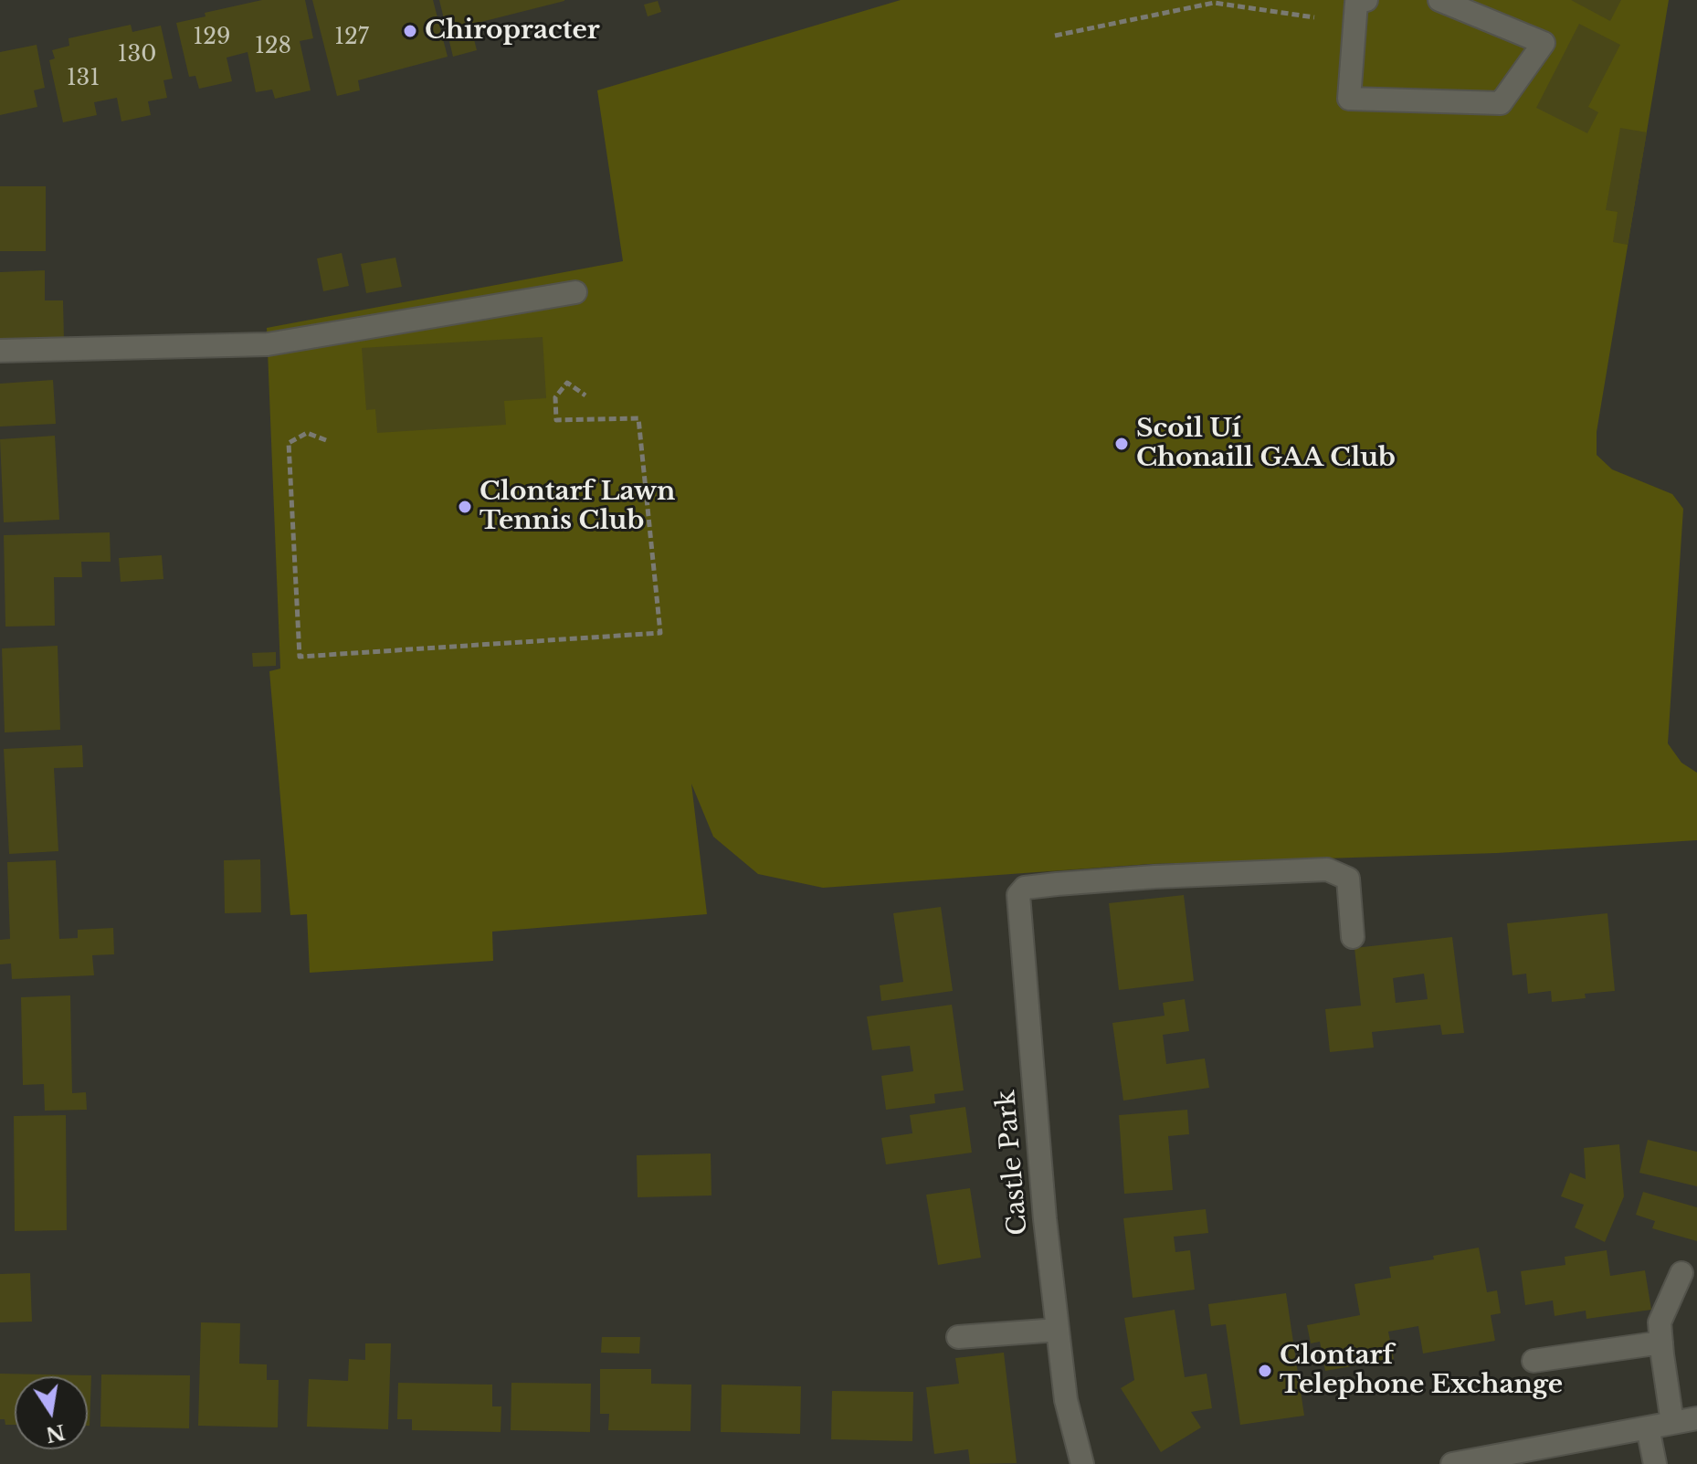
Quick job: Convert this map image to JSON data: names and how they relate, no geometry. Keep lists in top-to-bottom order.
{
  "streets": {
    "street": ["Castle Park"]
  },
  "places": [
    "Chiropracter",
    "Scoil Uí Chonaill GAA Club",
    "Clontarf Lawn Tennis Club",
    "Clontarf Telephone Exchange"
  ],
  "house_numbers": [
    "129",
    "127",
    "128",
    "130",
    "131"
  ],
  "north": "bottom"
}
